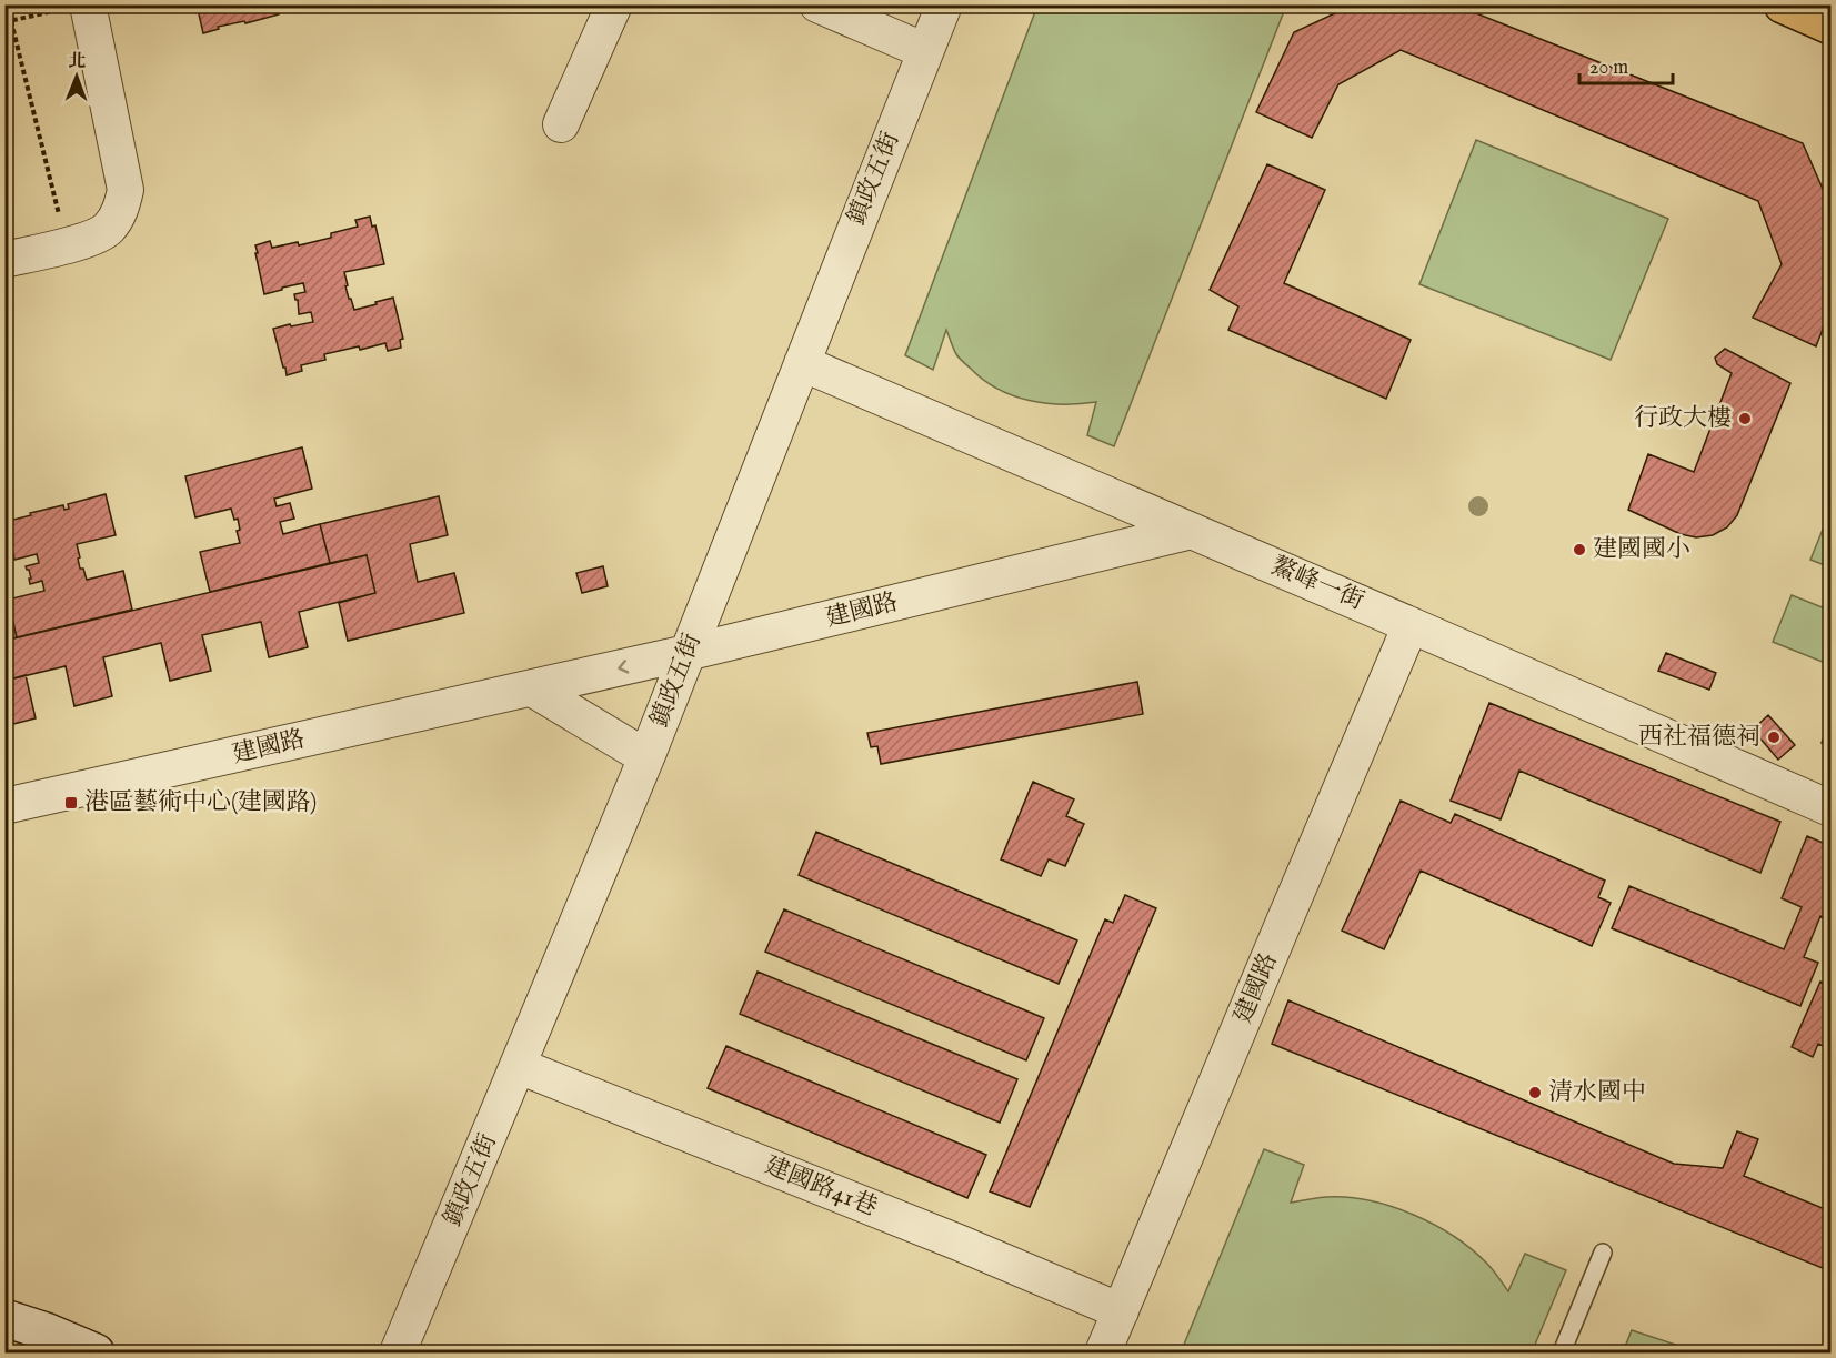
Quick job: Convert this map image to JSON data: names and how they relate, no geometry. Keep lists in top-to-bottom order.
{
  "streets": {
    "street": [
      "鎮政五街",
      "鰲峰一街",
      "建國路",
      "建國路41巷"
    ]
  },
  "crossings": [
    ["鎮政五街", "鰲峰一街"],
    ["鎮政五街", "建國路"],
    ["鎮政五街", "建國路41巷"],
    ["鰲峰一街", "建國路"],
    ["建國路", "建國路41巷"]
  ],
  "places": {
    "other": [
      "行政大樓",
      "建國國小",
      "西社福德祠",
      "清水國中"
    ],
    "transit": ["港區藝術中心(建國路)"]
  },
  "scale_bar": "20 m",
  "north": "top"
}
